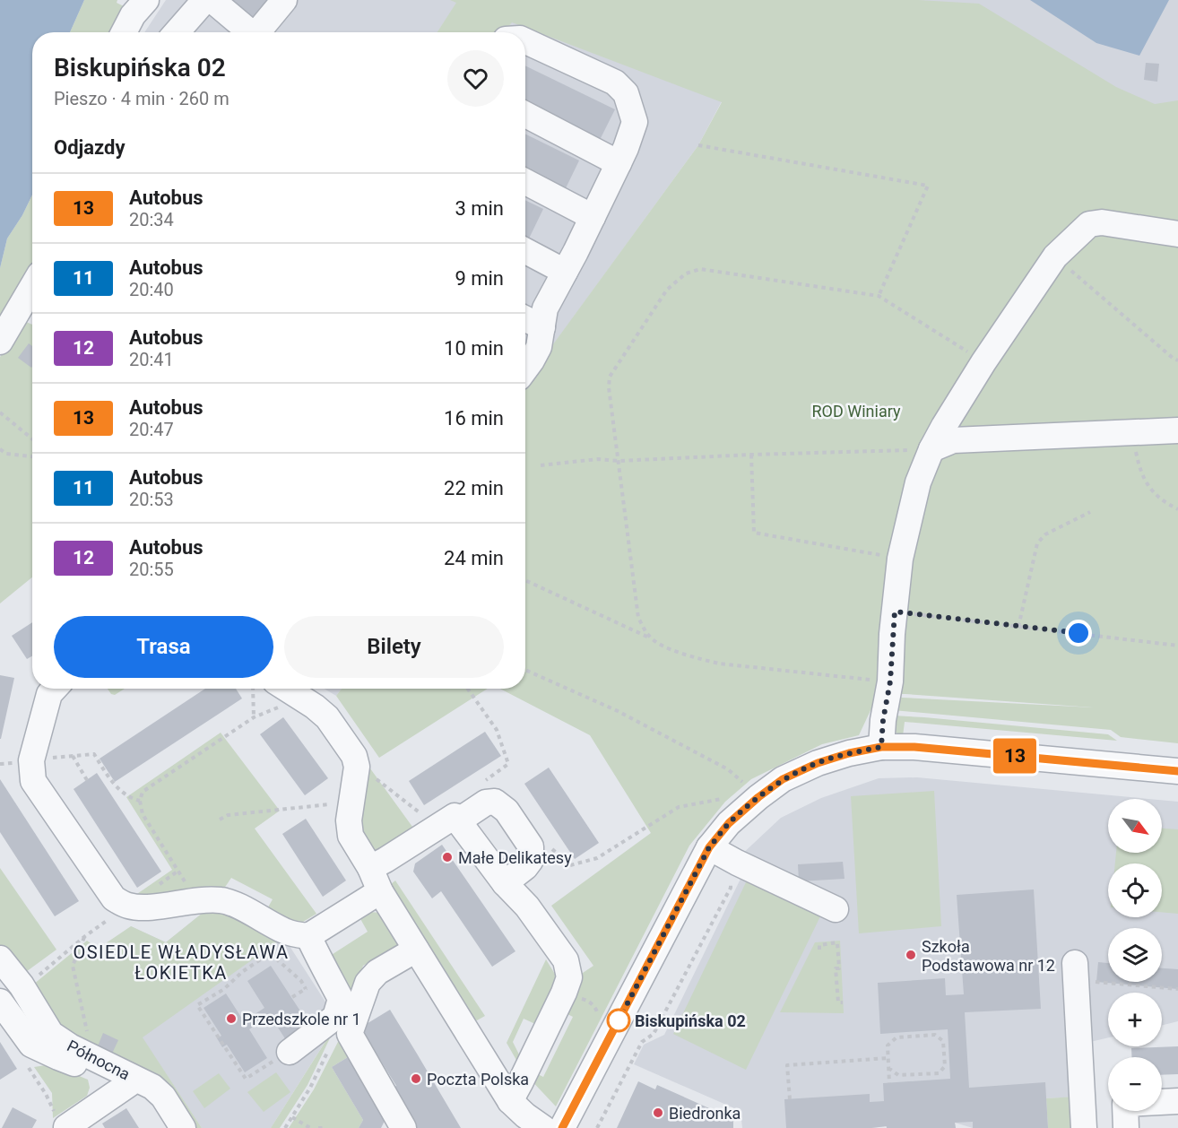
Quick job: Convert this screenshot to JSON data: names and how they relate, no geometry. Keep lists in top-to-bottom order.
{
  "streets": {
    "street": ["Północna"]
  },
  "districts": ["OSIEDLE WŁADYSŁAWA ŁOKIETKA"],
  "parks": ["ROD Winiary"],
  "places": [
    "Małe Delikatesy",
    "Szkoła Podstawowa nr 12",
    "Przedszkole nr 1",
    "Biskupińska 02",
    "Poczta Polska",
    "Biedronka"
  ],
  "lines": ["bus line 13"],
  "north": "bottom right",
  "page": {
    "on_map": "13",
    "heading": [
      ["Biskupińska 02", "Pieszo · 4 min · 260 m"],
      "Odjazdy"
    ],
    "list": [
      {
        "mark": "13",
        "name": "Autobus",
        "note": "20:34",
        "value": "3 min"
      },
      {
        "mark": "11",
        "name": "Autobus",
        "note": "20:40",
        "value": "9 min"
      },
      {
        "mark": "12",
        "name": "Autobus",
        "note": "20:41",
        "value": "10 min"
      },
      {
        "mark": "13",
        "name": "Autobus",
        "note": "20:47",
        "value": "16 min"
      },
      {
        "mark": "11",
        "name": "Autobus",
        "note": "20:53",
        "value": "22 min"
      },
      {
        "mark": "12",
        "name": "Autobus",
        "note": "20:55",
        "value": "24 min"
      }
    ],
    "buttons": ["Trasa", "Bilety"],
    "map_buttons": ["+", "−"]
  }
}
